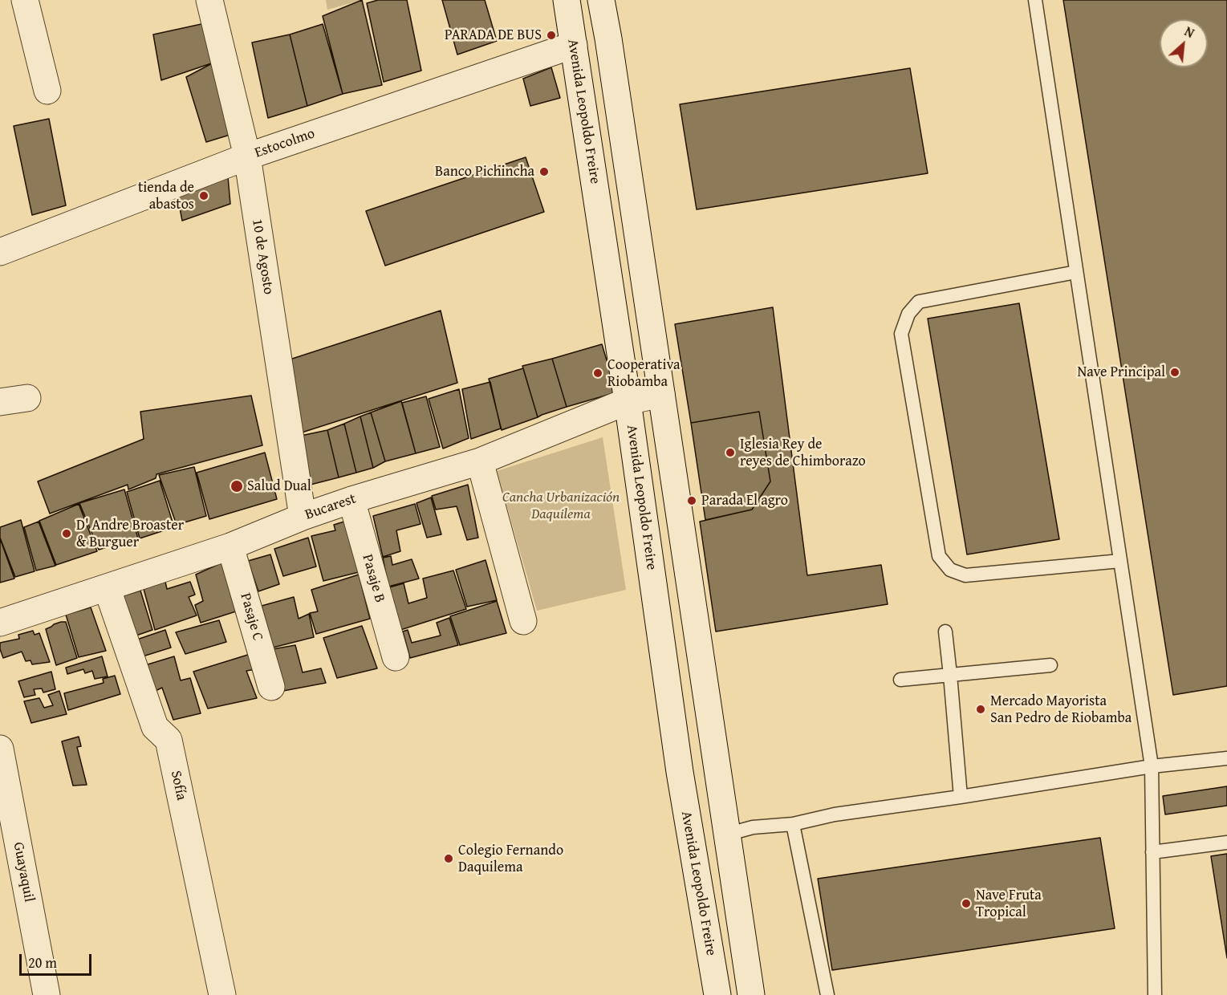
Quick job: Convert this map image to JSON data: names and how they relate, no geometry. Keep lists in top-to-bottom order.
{
  "streets": {
    "street": [
      "Avenida Leopoldo Freire",
      "Estocolmo",
      "10 de Agosto",
      "Bucarest",
      "Pasaje B",
      "Pasaje C",
      "Sofía",
      "Guayaquil"
    ]
  },
  "crossings": [
    ["Avenida Leopoldo Freire", "Estocolmo"],
    ["Avenida Leopoldo Freire", "Bucarest"],
    ["Estocolmo", "10 de Agosto"],
    ["10 de Agosto", "Bucarest"],
    ["Bucarest", "Pasaje B"],
    ["Bucarest", "Pasaje C"],
    ["Bucarest", "Sofía"]
  ],
  "parks": ["Cancha Urbanización Daquilema"],
  "places": [
    "PARADA DE BUS",
    "Banco Pichincha",
    "tienda de abastos",
    "Nave Principal",
    "Cooperativa Riobamba",
    "Iglesia Rey de reyes de Chimborazo",
    "Salud Dual",
    "Parada El agro",
    "D' Andre Broaster & Burguer",
    "Mercado Mayorista San Pedro de Riobamba",
    "Colegio Fernando Daquilema",
    "Nave Fruta Tropical"
  ],
  "scale_bar": "20 m",
  "north": "top right"
}
